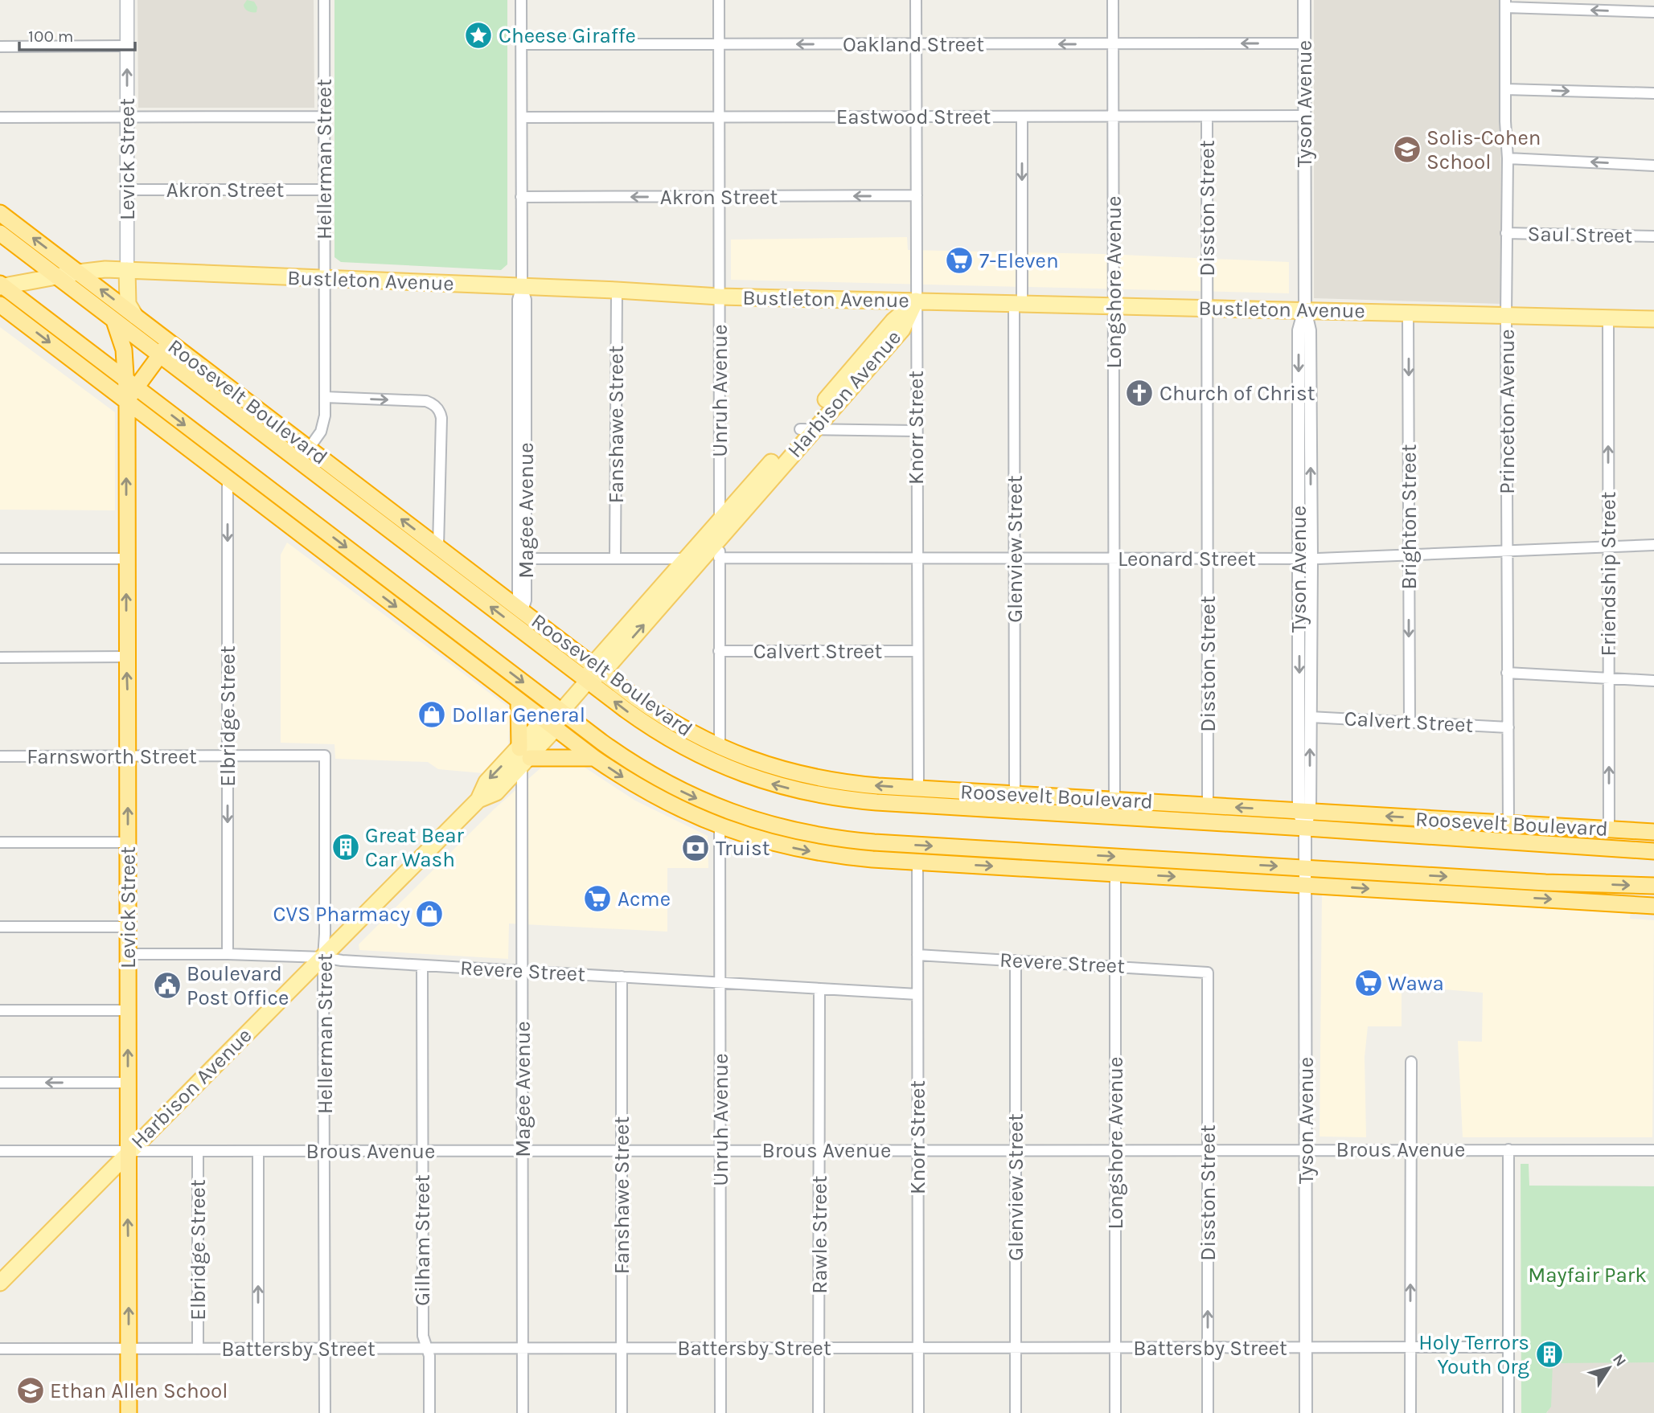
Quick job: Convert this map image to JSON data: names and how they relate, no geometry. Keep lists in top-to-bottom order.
{
  "streets": {
    "highway": ["Levick Street", "Roosevelt Boulevard"],
    "main road": ["Bustleton Avenue", "Harbison Avenue"],
    "street": [
      "Oakland Street",
      "Tyson Avenue",
      "Eastwood Street",
      "Hellerman Street",
      "Akron Street",
      "Disston Street",
      "Saul Street",
      "Longshore Avenue",
      "Unruh Avenue",
      "Princeton Avenue",
      "Fanshawe Street",
      "Knorr Street",
      "Magee Avenue",
      "Brighton Street",
      "Glenview Street",
      "Leonard Street",
      "Friendship Street",
      "Calvert Street",
      "Elbridge Street",
      "Farnsworth Street",
      "Revere Street",
      "Brous Avenue",
      "Rawle Street",
      "Gilham Street",
      "Battersby Street"
    ]
  },
  "crossings": [
    ["Oakland Street", "Tyson Avenue"],
    ["Oakland Street", "Longshore Avenue"],
    ["Oakland Street", "Unruh Avenue"],
    ["Oakland Street", "Knorr Street"],
    ["Oakland Street", "Magee Avenue"],
    ["Tyson Avenue", "Eastwood Street"],
    ["Tyson Avenue", "Bustleton Avenue"],
    ["Tyson Avenue", "Roosevelt Boulevard"],
    ["Tyson Avenue", "Leonard Street"],
    ["Tyson Avenue", "Calvert Street"],
    ["Tyson Avenue", "Brous Avenue"],
    ["Tyson Avenue", "Battersby Street"],
    ["Eastwood Street", "Disston Street"],
    ["Eastwood Street", "Longshore Avenue"],
    ["Eastwood Street", "Unruh Avenue"],
    ["Eastwood Street", "Knorr Street"],
    ["Eastwood Street", "Magee Avenue"],
    ["Eastwood Street", "Glenview Street"],
    ["Levick Street", "Akron Street"],
    ["Levick Street", "Bustleton Avenue"],
    ["Levick Street", "Harbison Avenue"],
    ["Levick Street", "Roosevelt Boulevard"],
    ["Levick Street", "Farnsworth Street"],
    ["Levick Street", "Revere Street"],
    ["Levick Street", "Brous Avenue"],
    ["Levick Street", "Battersby Street"],
    ["Hellerman Street", "Akron Street"],
    ["Hellerman Street", "Bustleton Avenue"],
    ["Hellerman Street", "Harbison Avenue"],
    ["Hellerman Street", "Roosevelt Boulevard"],
    ["Hellerman Street", "Farnsworth Street"],
    ["Hellerman Street", "Revere Street"],
    ["Hellerman Street", "Brous Avenue"],
    ["Hellerman Street", "Battersby Street"],
    ["Akron Street", "Unruh Avenue"],
    ["Akron Street", "Knorr Street"],
    ["Akron Street", "Magee Avenue"],
    ["Disston Street", "Bustleton Avenue"],
    ["Disston Street", "Roosevelt Boulevard"],
    ["Disston Street", "Leonard Street"],
    ["Disston Street", "Revere Street"],
    ["Disston Street", "Brous Avenue"],
    ["Disston Street", "Battersby Street"],
    ["Saul Street", "Princeton Avenue"],
    ["Bustleton Avenue", "Longshore Avenue"],
    ["Bustleton Avenue", "Unruh Avenue"],
    ["Bustleton Avenue", "Harbison Avenue"],
    ["Bustleton Avenue", "Roosevelt Boulevard"],
    ["Bustleton Avenue", "Princeton Avenue"],
    ["Bustleton Avenue", "Fanshawe Street"],
    ["Bustleton Avenue", "Knorr Street"],
    ["Bustleton Avenue", "Magee Avenue"],
    ["Bustleton Avenue", "Brighton Street"],
    ["Bustleton Avenue", "Glenview Street"],
    ["Bustleton Avenue", "Friendship Street"],
    ["Longshore Avenue", "Roosevelt Boulevard"],
    ["Longshore Avenue", "Leonard Street"],
    ["Longshore Avenue", "Revere Street"],
    ["Longshore Avenue", "Brous Avenue"],
    ["Longshore Avenue", "Battersby Street"],
    ["Unruh Avenue", "Harbison Avenue"],
    ["Unruh Avenue", "Roosevelt Boulevard"],
    ["Unruh Avenue", "Leonard Street"],
    ["Unruh Avenue", "Calvert Street"],
    ["Unruh Avenue", "Revere Street"],
    ["Unruh Avenue", "Brous Avenue"],
    ["Unruh Avenue", "Battersby Street"],
    ["Harbison Avenue", "Roosevelt Boulevard"],
    ["Harbison Avenue", "Knorr Street"],
    ["Harbison Avenue", "Magee Avenue"],
    ["Harbison Avenue", "Revere Street"],
    ["Harbison Avenue", "Brous Avenue"],
    ["Roosevelt Boulevard", "Princeton Avenue"],
    ["Roosevelt Boulevard", "Knorr Street"],
    ["Roosevelt Boulevard", "Magee Avenue"],
    ["Roosevelt Boulevard", "Glenview Street"],
    ["Roosevelt Boulevard", "Friendship Street"],
    ["Princeton Avenue", "Leonard Street"],
    ["Princeton Avenue", "Calvert Street"],
    ["Fanshawe Street", "Revere Street"],
    ["Fanshawe Street", "Brous Avenue"],
    ["Fanshawe Street", "Battersby Street"],
    ["Knorr Street", "Leonard Street"],
    ["Knorr Street", "Calvert Street"],
    ["Knorr Street", "Revere Street"],
    ["Knorr Street", "Brous Avenue"],
    ["Knorr Street", "Battersby Street"],
    ["Magee Avenue", "Revere Street"],
    ["Magee Avenue", "Brous Avenue"],
    ["Magee Avenue", "Battersby Street"],
    ["Brighton Street", "Leonard Street"],
    ["Brighton Street", "Calvert Street"],
    ["Glenview Street", "Leonard Street"],
    ["Glenview Street", "Revere Street"],
    ["Glenview Street", "Brous Avenue"],
    ["Glenview Street", "Battersby Street"],
    ["Leonard Street", "Friendship Street"],
    ["Elbridge Street", "Farnsworth Street"],
    ["Elbridge Street", "Revere Street"],
    ["Elbridge Street", "Brous Avenue"],
    ["Elbridge Street", "Battersby Street"],
    ["Revere Street", "Rawle Street"],
    ["Revere Street", "Gilham Street"],
    ["Brous Avenue", "Rawle Street"],
    ["Brous Avenue", "Gilham Street"],
    ["Rawle Street", "Battersby Street"],
    ["Gilham Street", "Battersby Street"]
  ],
  "one_way": [
    "Oakland Street",
    "Levick Street",
    "Akron Street",
    "Brighton Street",
    "Friendship Street",
    "Elbridge Street"
  ],
  "parks": ["Mayfair Park"],
  "places": {
    "place": ["Cheese Giraffe"],
    "school or university": ["Solis-Cohen School", "Ethan Allen School"],
    "supermarket": ["7-Eleven", "Acme", "Wawa"],
    "church": ["Church of Christ"],
    "shop": ["Dollar General", "CVS Pharmacy"],
    "building": ["Great Bear Car Wash", "Holy Terrors Youth Org"],
    "bank": ["Truist"],
    "public building": ["Boulevard Post Office"]
  },
  "scale_bar": "100 m",
  "north": "top right"
}
